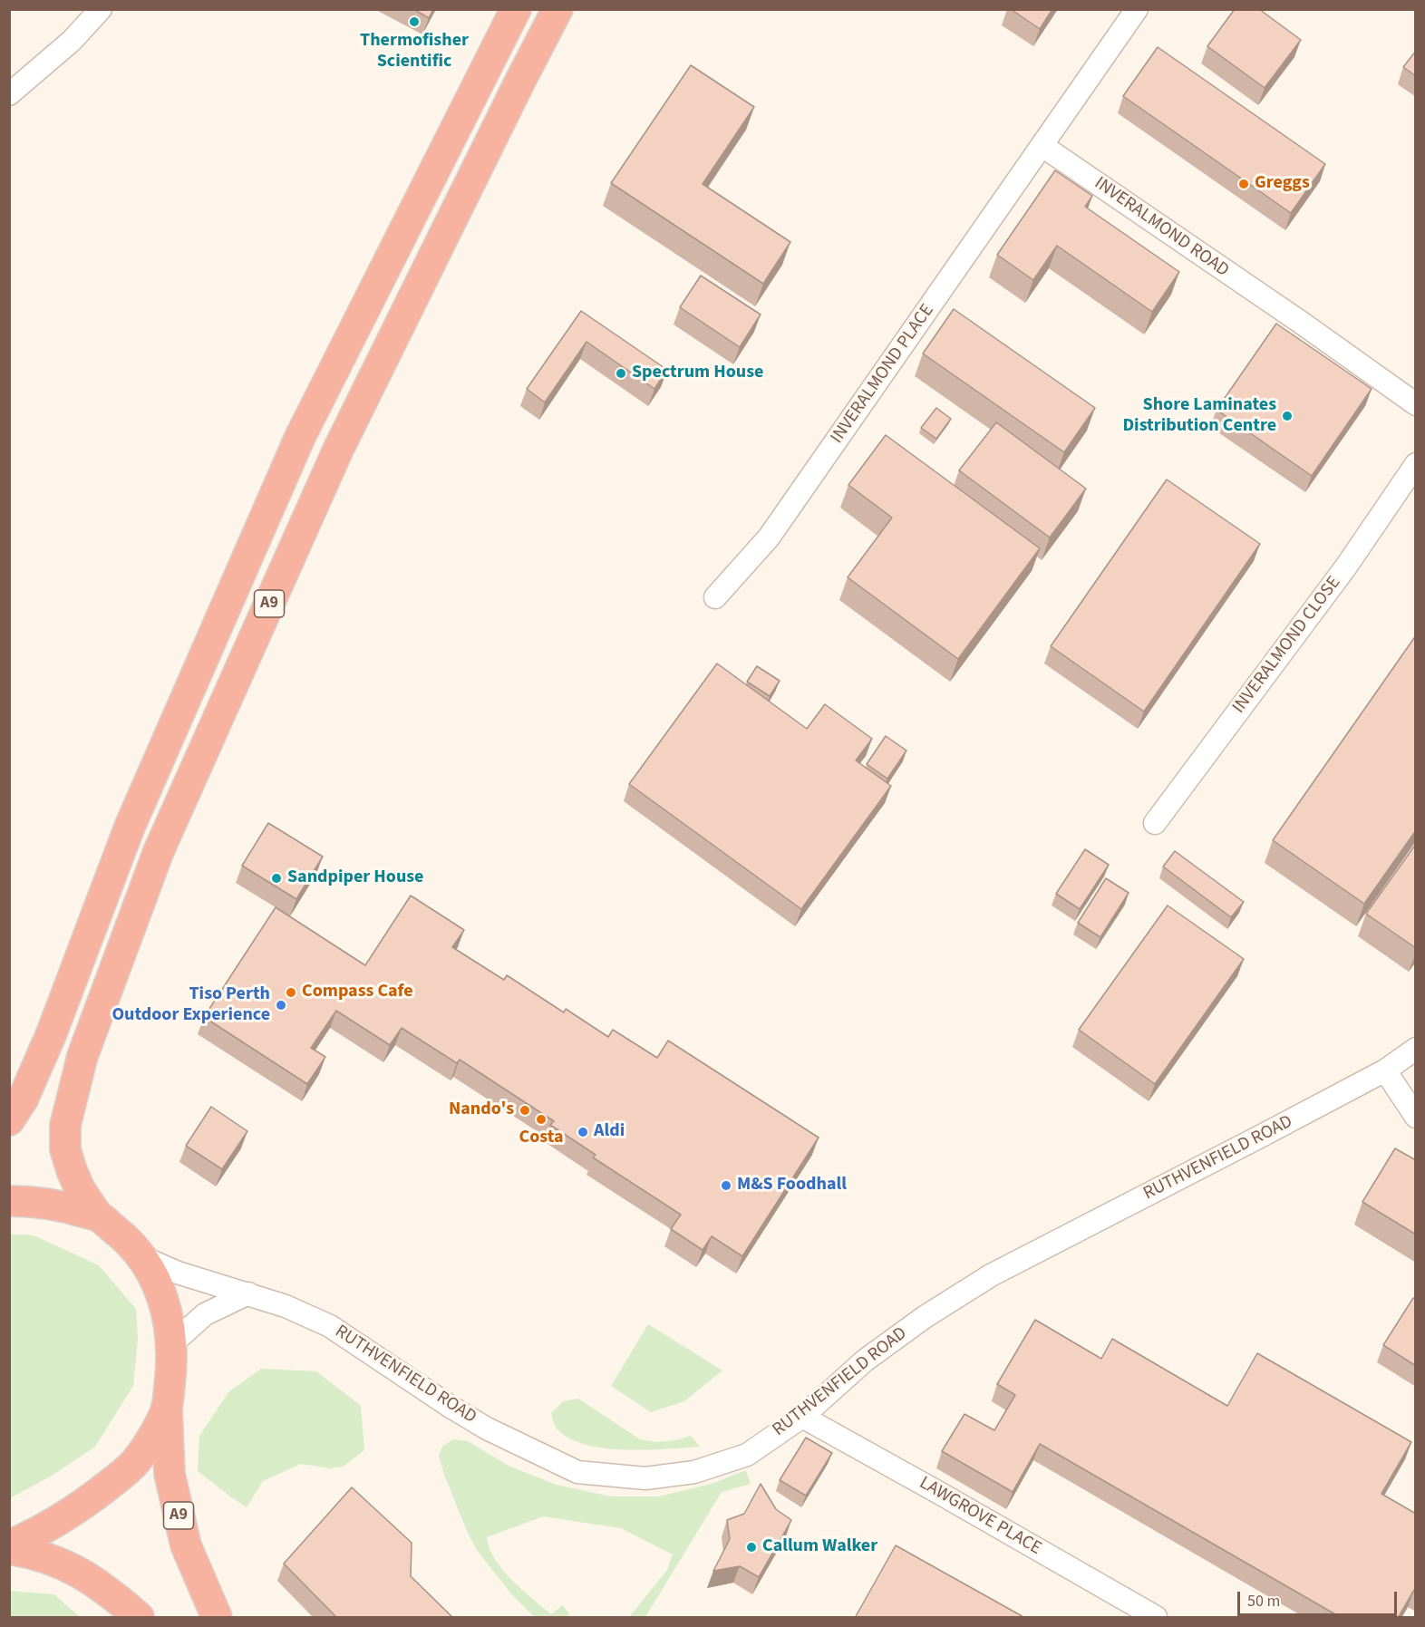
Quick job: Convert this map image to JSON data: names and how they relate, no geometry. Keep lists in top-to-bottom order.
{
  "streets": {
    "highway": ["A9"],
    "street": [
      "INVERALMOND ROAD",
      "INVERALMOND PLACE",
      "INVERALMOND CLOSE",
      "RUTHVENFIELD ROAD",
      "LAWGROVE PLACE"
    ]
  },
  "crossings": [
    ["INVERALMOND ROAD", "INVERALMOND PLACE"],
    ["RUTHVENFIELD ROAD", "LAWGROVE PLACE"]
  ],
  "places": [
    "Thermofisher Scientific",
    "Greggs",
    "Spectrum House",
    "Shore Laminates Distribution Centre",
    "Sandpiper House",
    "Compass Cafe",
    "Tiso Perth Outdoor Experience",
    "Nando's",
    "Costa",
    "Aldi",
    "M&S Foodhall",
    "Callum Walker"
  ],
  "scale_bar": "50 m"
}
